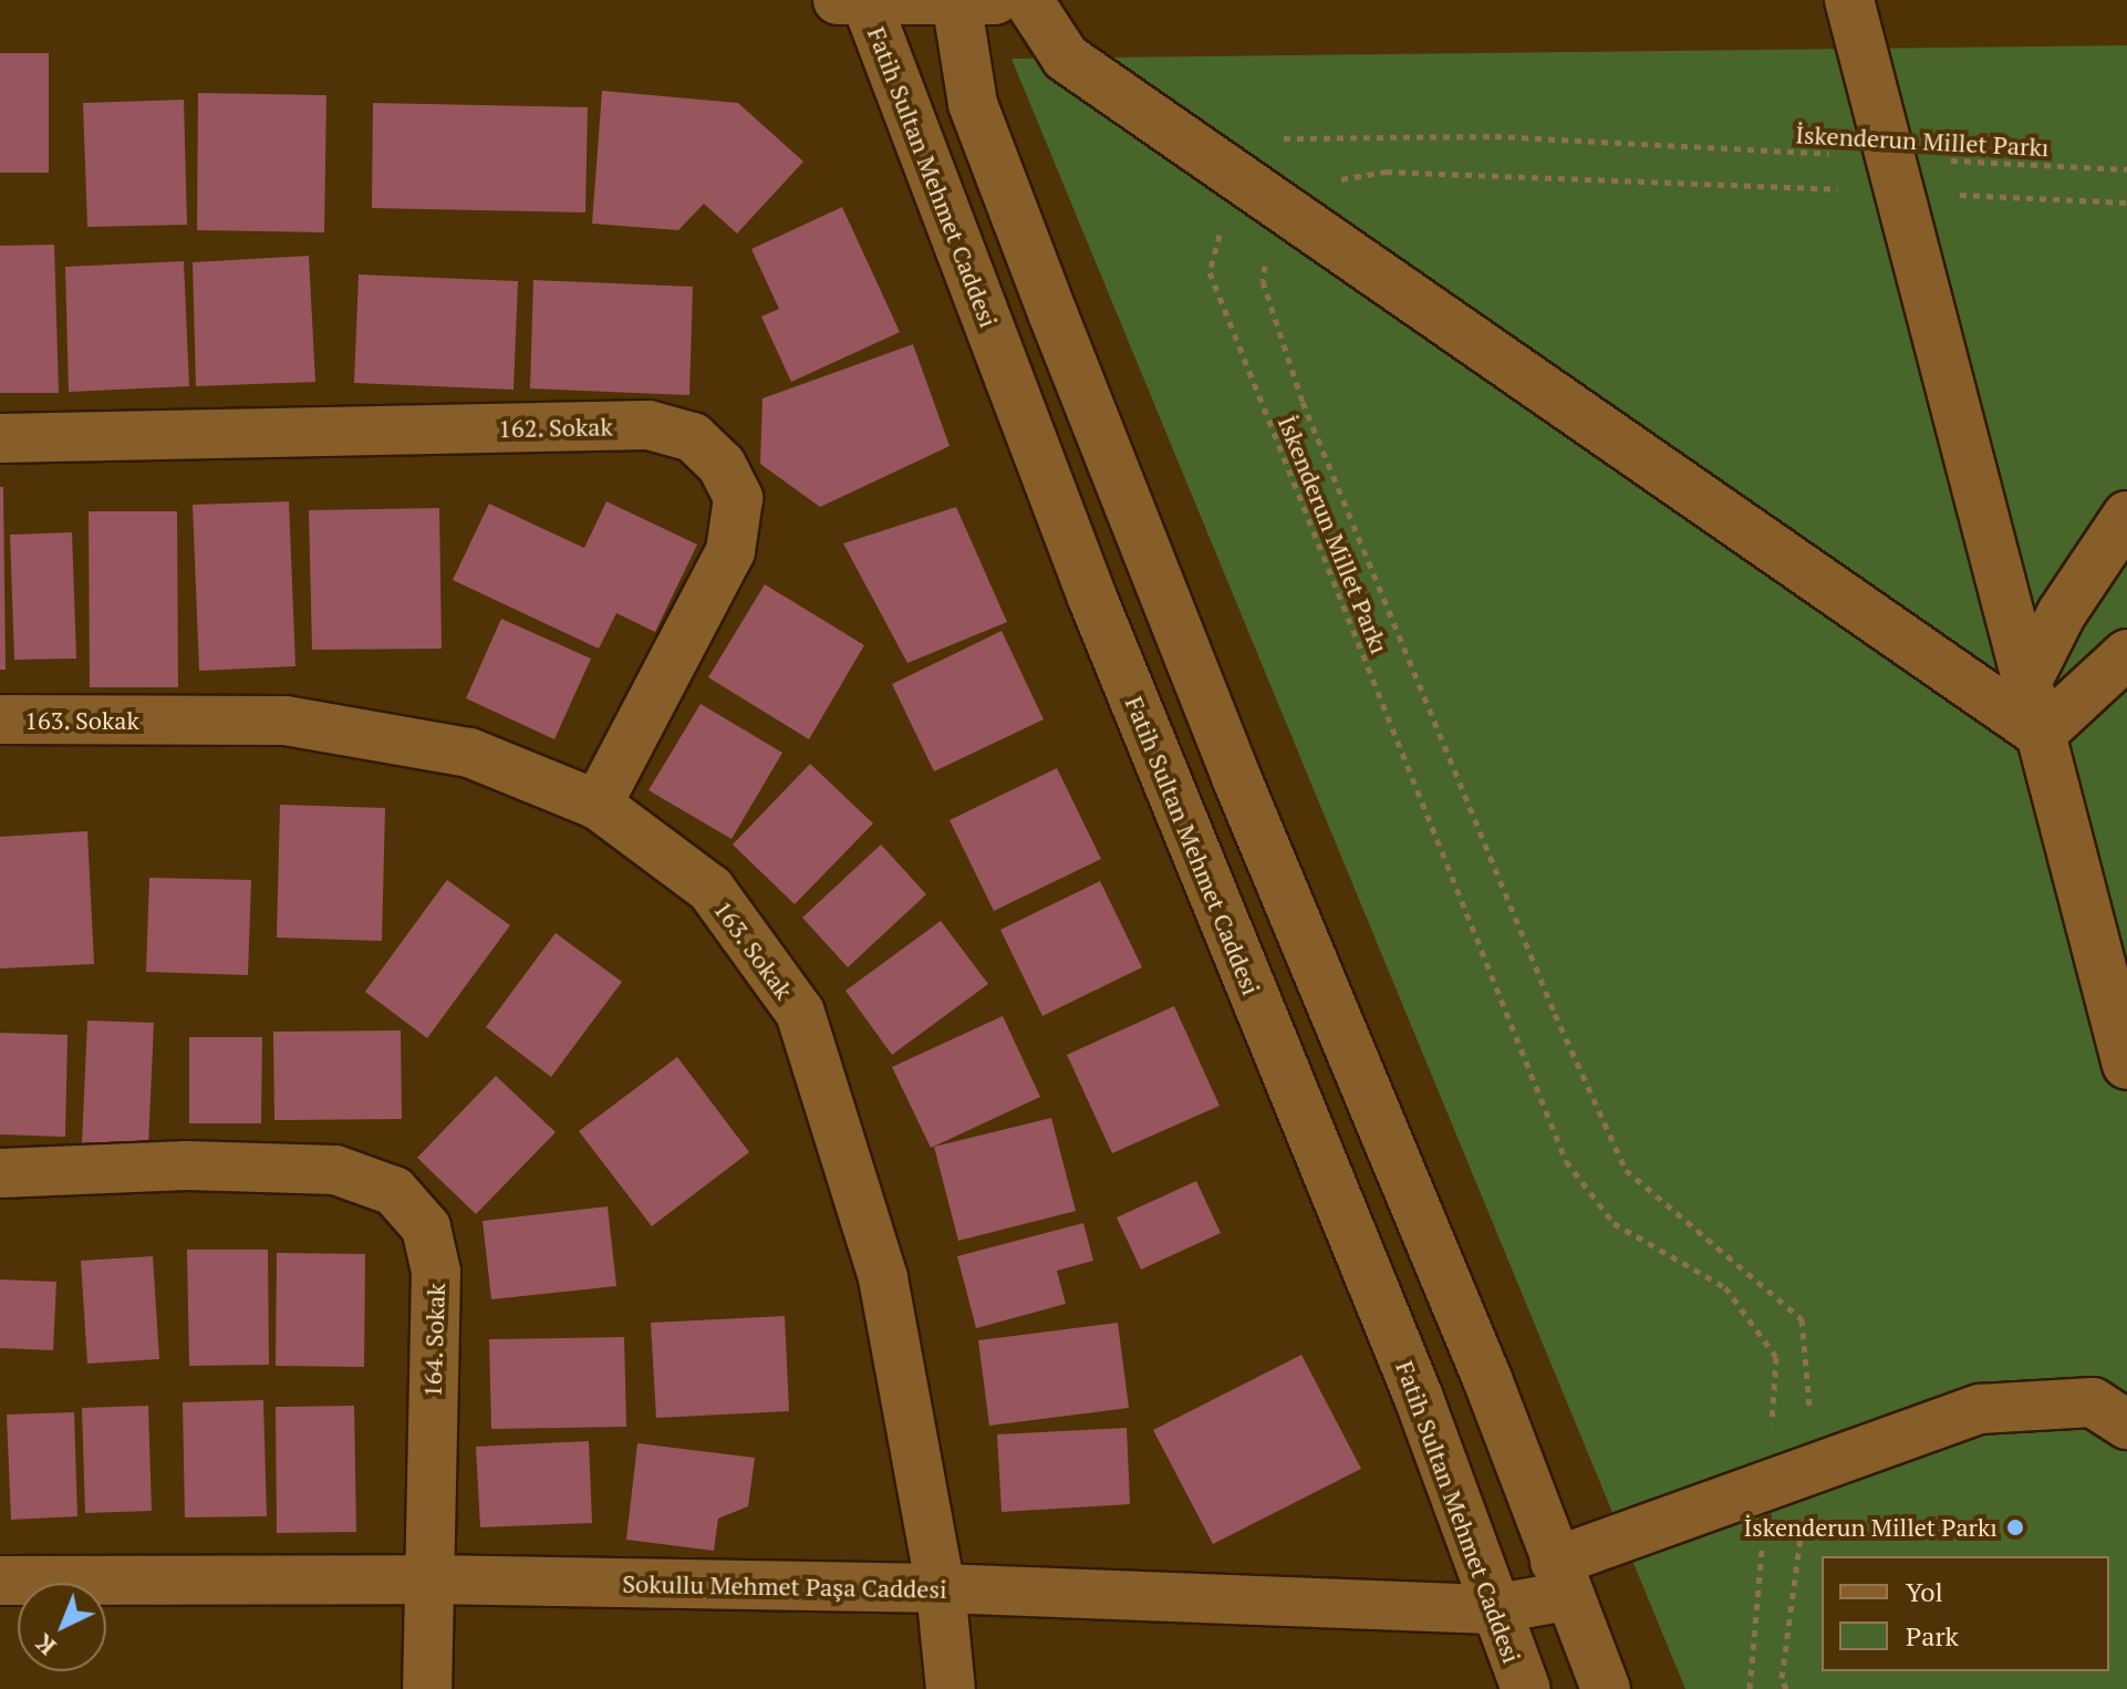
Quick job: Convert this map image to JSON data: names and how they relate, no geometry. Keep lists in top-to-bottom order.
{
  "streets": {
    "street": [
      "Fatih Sultan Mehmet Caddesi",
      "162. Sokak",
      "163. Sokak",
      "164. Sokak",
      "Sokullu Mehmet Paşa Caddesi"
    ],
    "path": ["İskenderun Millet Parkı"]
  },
  "crossings": [
    ["İskenderun Millet Parkı", "Sokullu Mehmet Paşa Caddesi"],
    ["Fatih Sultan Mehmet Caddesi", "Sokullu Mehmet Paşa Caddesi"],
    ["162. Sokak", "163. Sokak"],
    ["163. Sokak", "Sokullu Mehmet Paşa Caddesi"],
    ["164. Sokak", "Sokullu Mehmet Paşa Caddesi"]
  ],
  "places": ["İskenderun Millet Parkı"],
  "legend": ["Yol", "Park"],
  "north": "bottom left"
}
